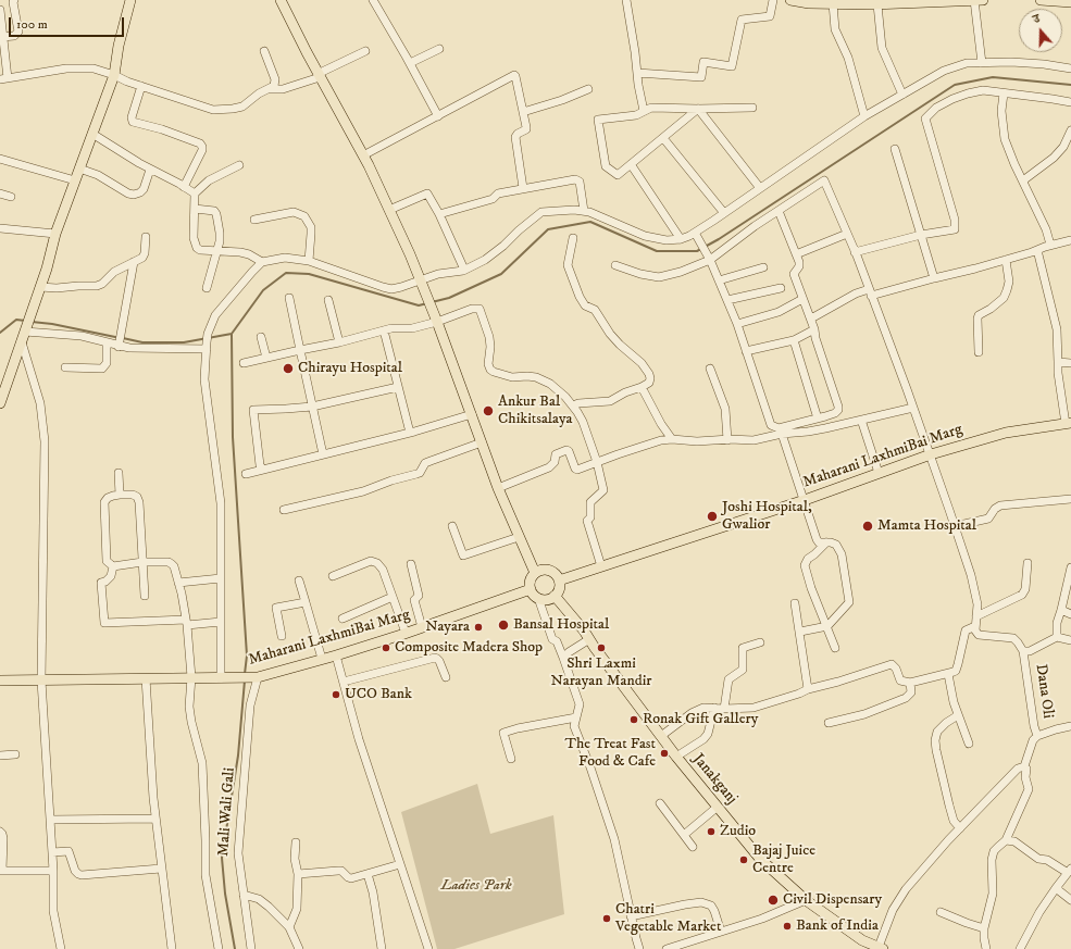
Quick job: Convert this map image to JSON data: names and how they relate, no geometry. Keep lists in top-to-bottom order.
{
  "streets": {
    "main road": ["Maharani LaxhmiBai Marg", "Janakganj"],
    "street": ["Dana Oli", "Mali Wali Gali"]
  },
  "crossings": [
    ["Maharani LaxhmiBai Marg", "Janakganj"],
    ["Maharani LaxhmiBai Marg", "Mali Wali Gali"]
  ],
  "parks": ["Ladies Park"],
  "places": [
    "Chirayu Hospital",
    "Ankur Bal Chikitsalaya",
    "Joshi Hospital, Gwalior",
    "Mamta Hospital",
    "Bansal Hospital",
    "Nayara",
    "Composite Madera Shop",
    "Shri Laxmi Narayan Mandir",
    "UCO Bank",
    "Ronak Gift Gallery",
    "The Treat Fast Food & Cafe",
    "Zudio",
    "Bajaj Juice Centre",
    "Civil Dispensary",
    "Chatri Vegetable Market",
    "Bank of India"
  ],
  "scale_bar": "100 m",
  "north": "top"
}
